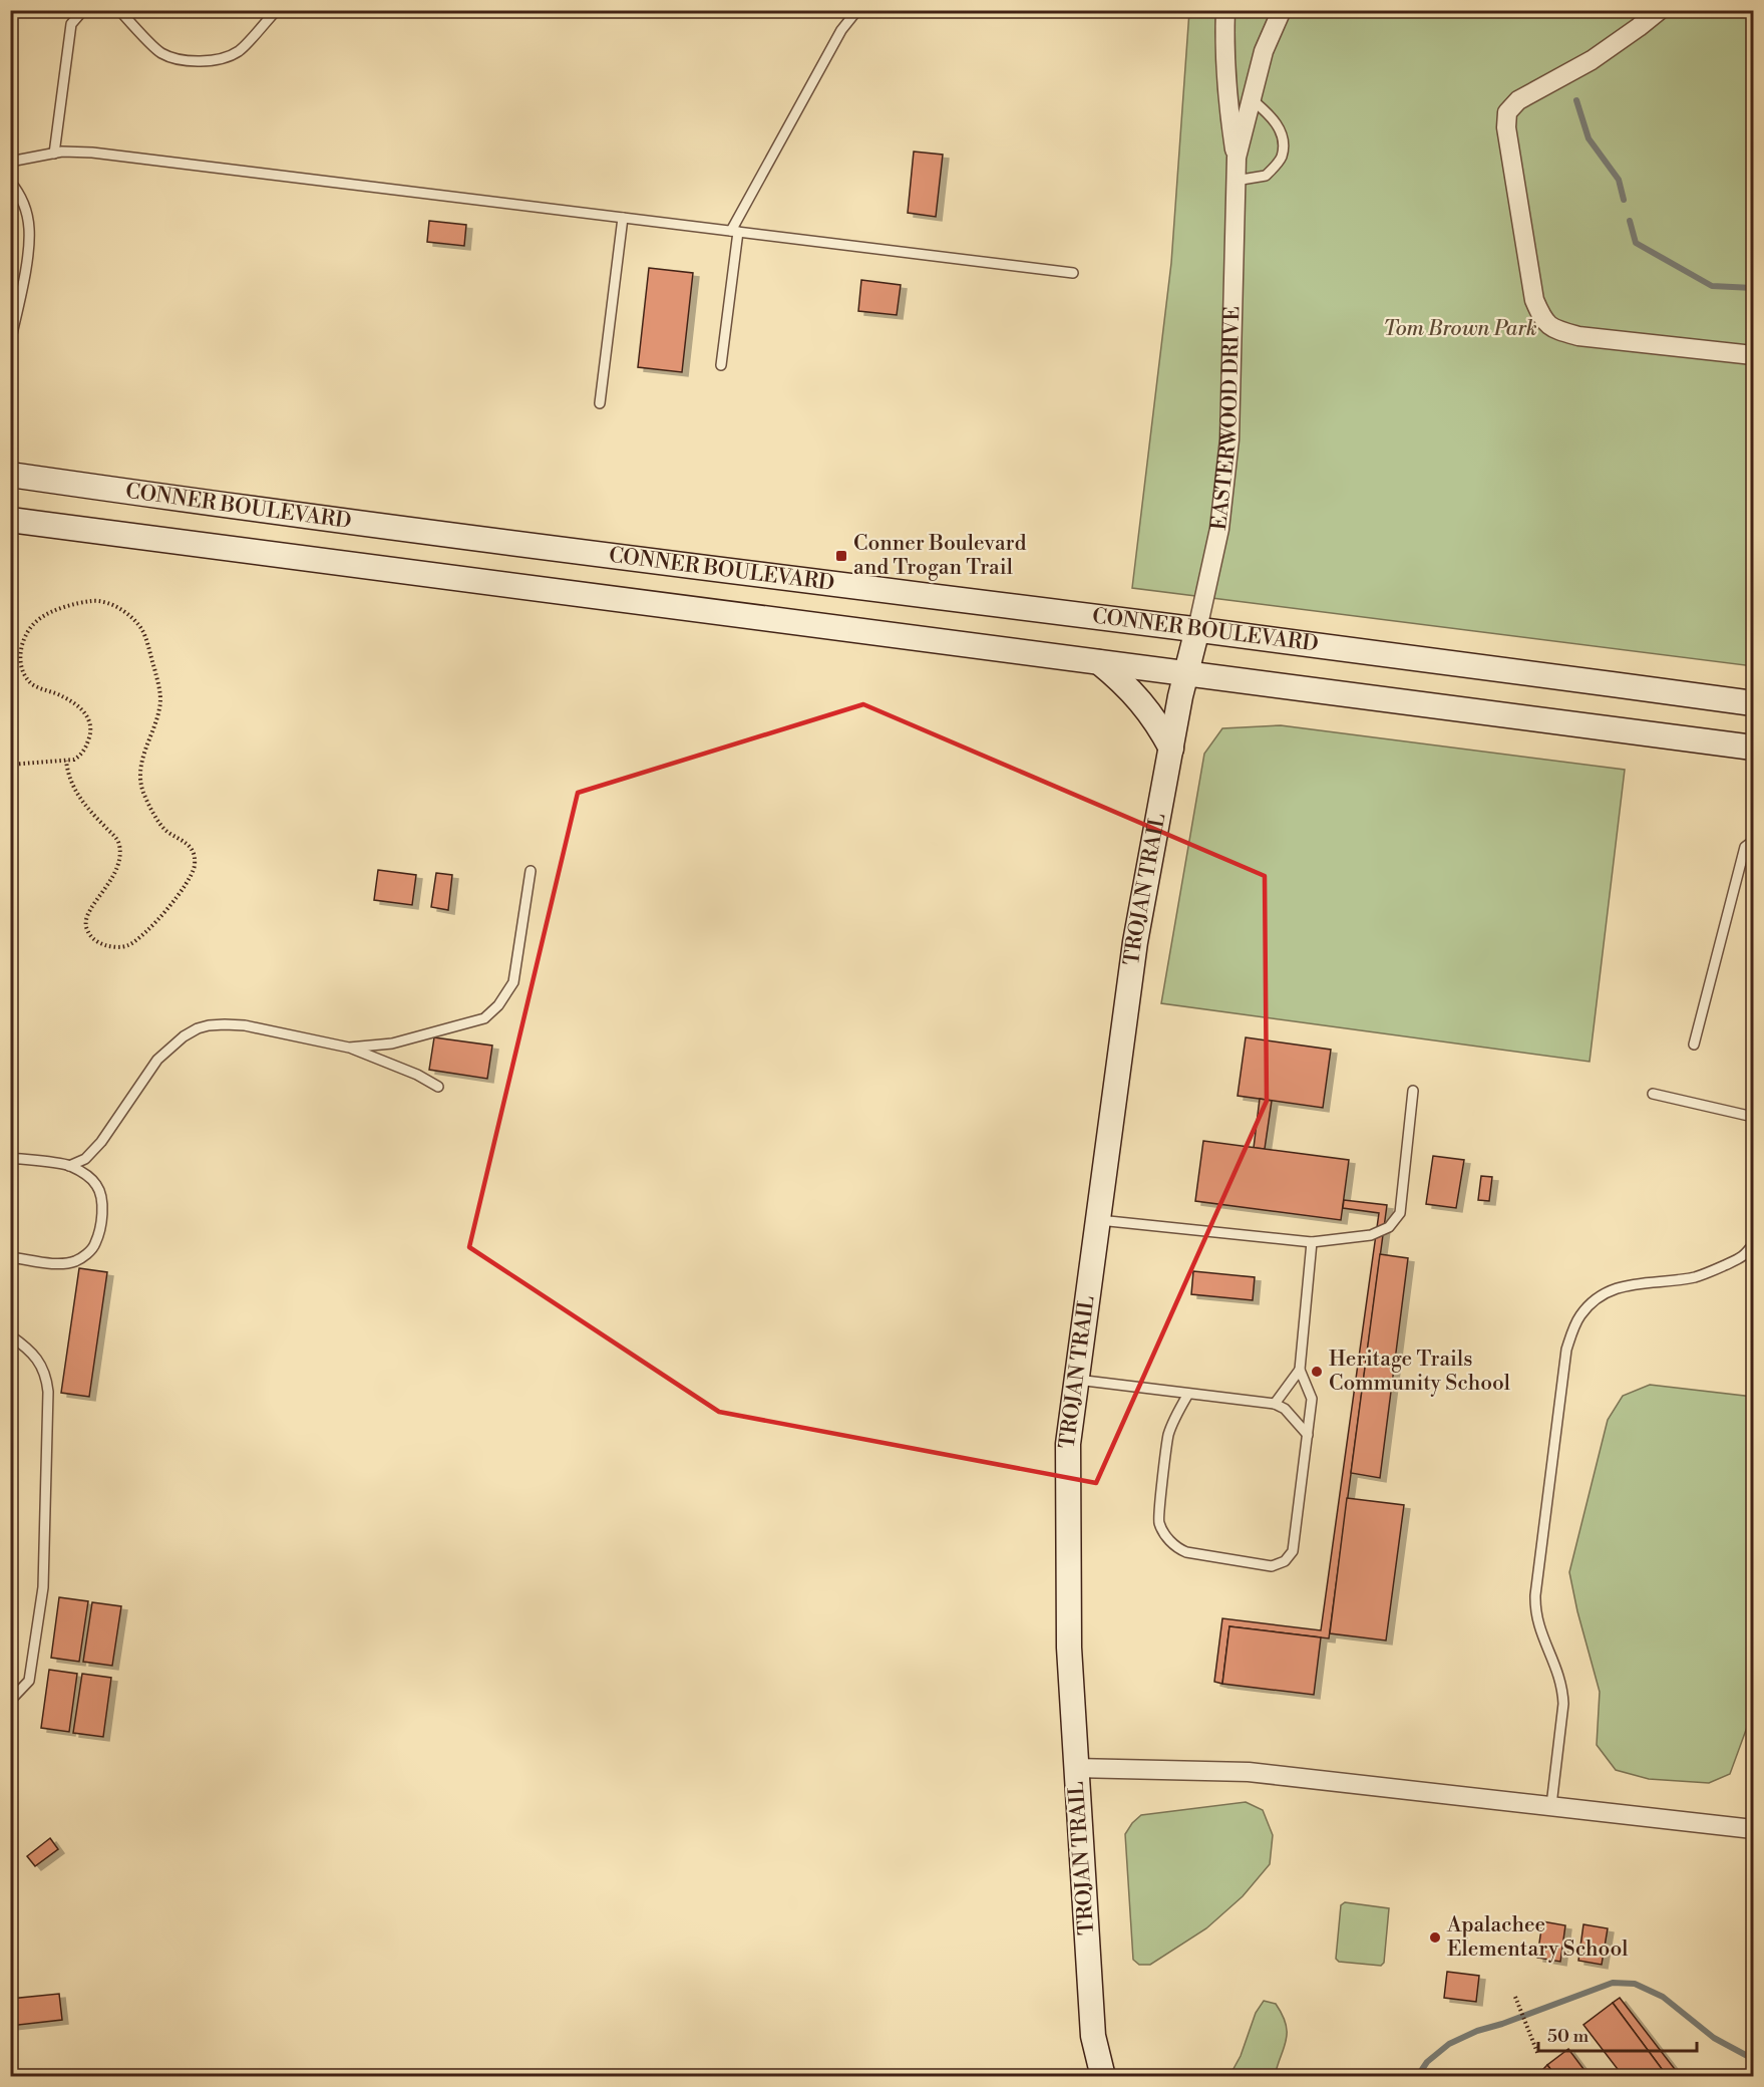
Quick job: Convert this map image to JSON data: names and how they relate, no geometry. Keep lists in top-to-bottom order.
{
  "streets": {
    "main road": ["EASTERWOOD DRIVE", "CONNER BOULEVARD", "TROJAN TRAIL"]
  },
  "crossings": [
    ["EASTERWOOD DRIVE", "CONNER BOULEVARD"],
    ["EASTERWOOD DRIVE", "TROJAN TRAIL"],
    ["CONNER BOULEVARD", "TROJAN TRAIL"]
  ],
  "parks": ["Tom Brown Park"],
  "places": {
    "transit": ["Conner Boulevard and Trogan Trail"],
    "other": ["Heritage Trails Community School", "Apalachee Elementary School"]
  },
  "scale_bar": "50 m"
}
